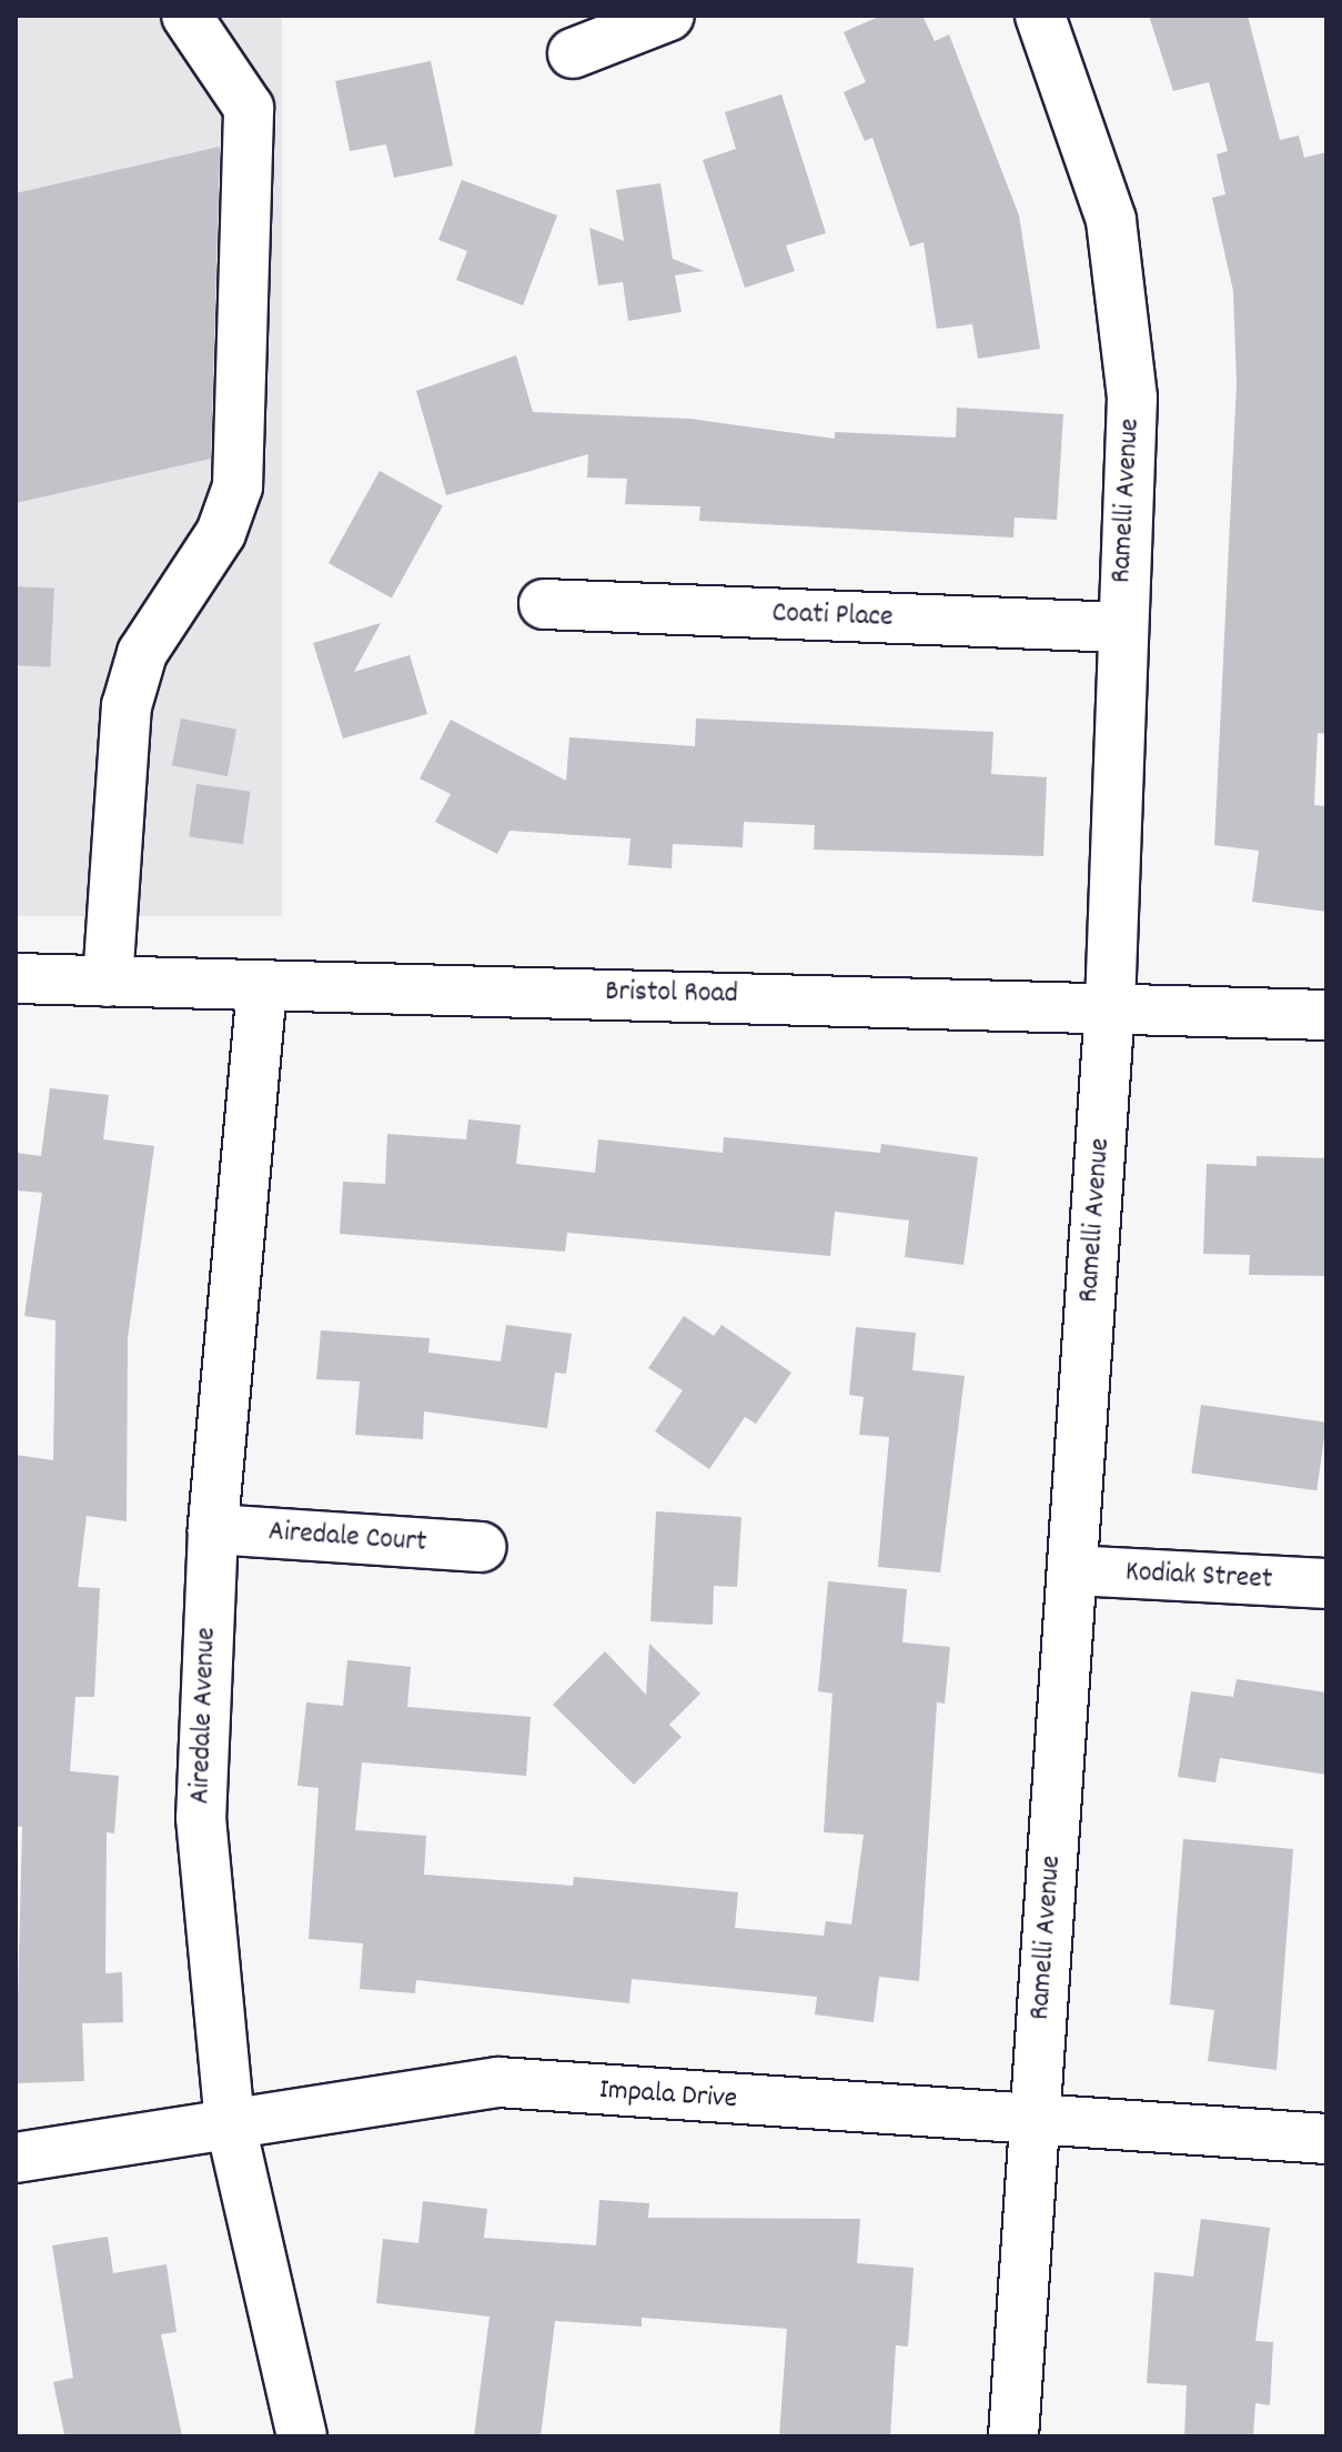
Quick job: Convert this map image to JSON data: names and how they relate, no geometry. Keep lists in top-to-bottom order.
{
  "streets": {
    "street": [
      "Ramelli Avenue",
      "Coati Place",
      "Bristol Road",
      "Airedale Court",
      "Kodiak Street",
      "Airedale Avenue",
      "Impala Drive"
    ]
  },
  "crossings": [
    ["Ramelli Avenue", "Coati Place"],
    ["Ramelli Avenue", "Bristol Road"],
    ["Ramelli Avenue", "Kodiak Street"],
    ["Ramelli Avenue", "Impala Drive"],
    ["Bristol Road", "Airedale Avenue"],
    ["Airedale Court", "Airedale Avenue"],
    ["Airedale Avenue", "Impala Drive"]
  ]
}
